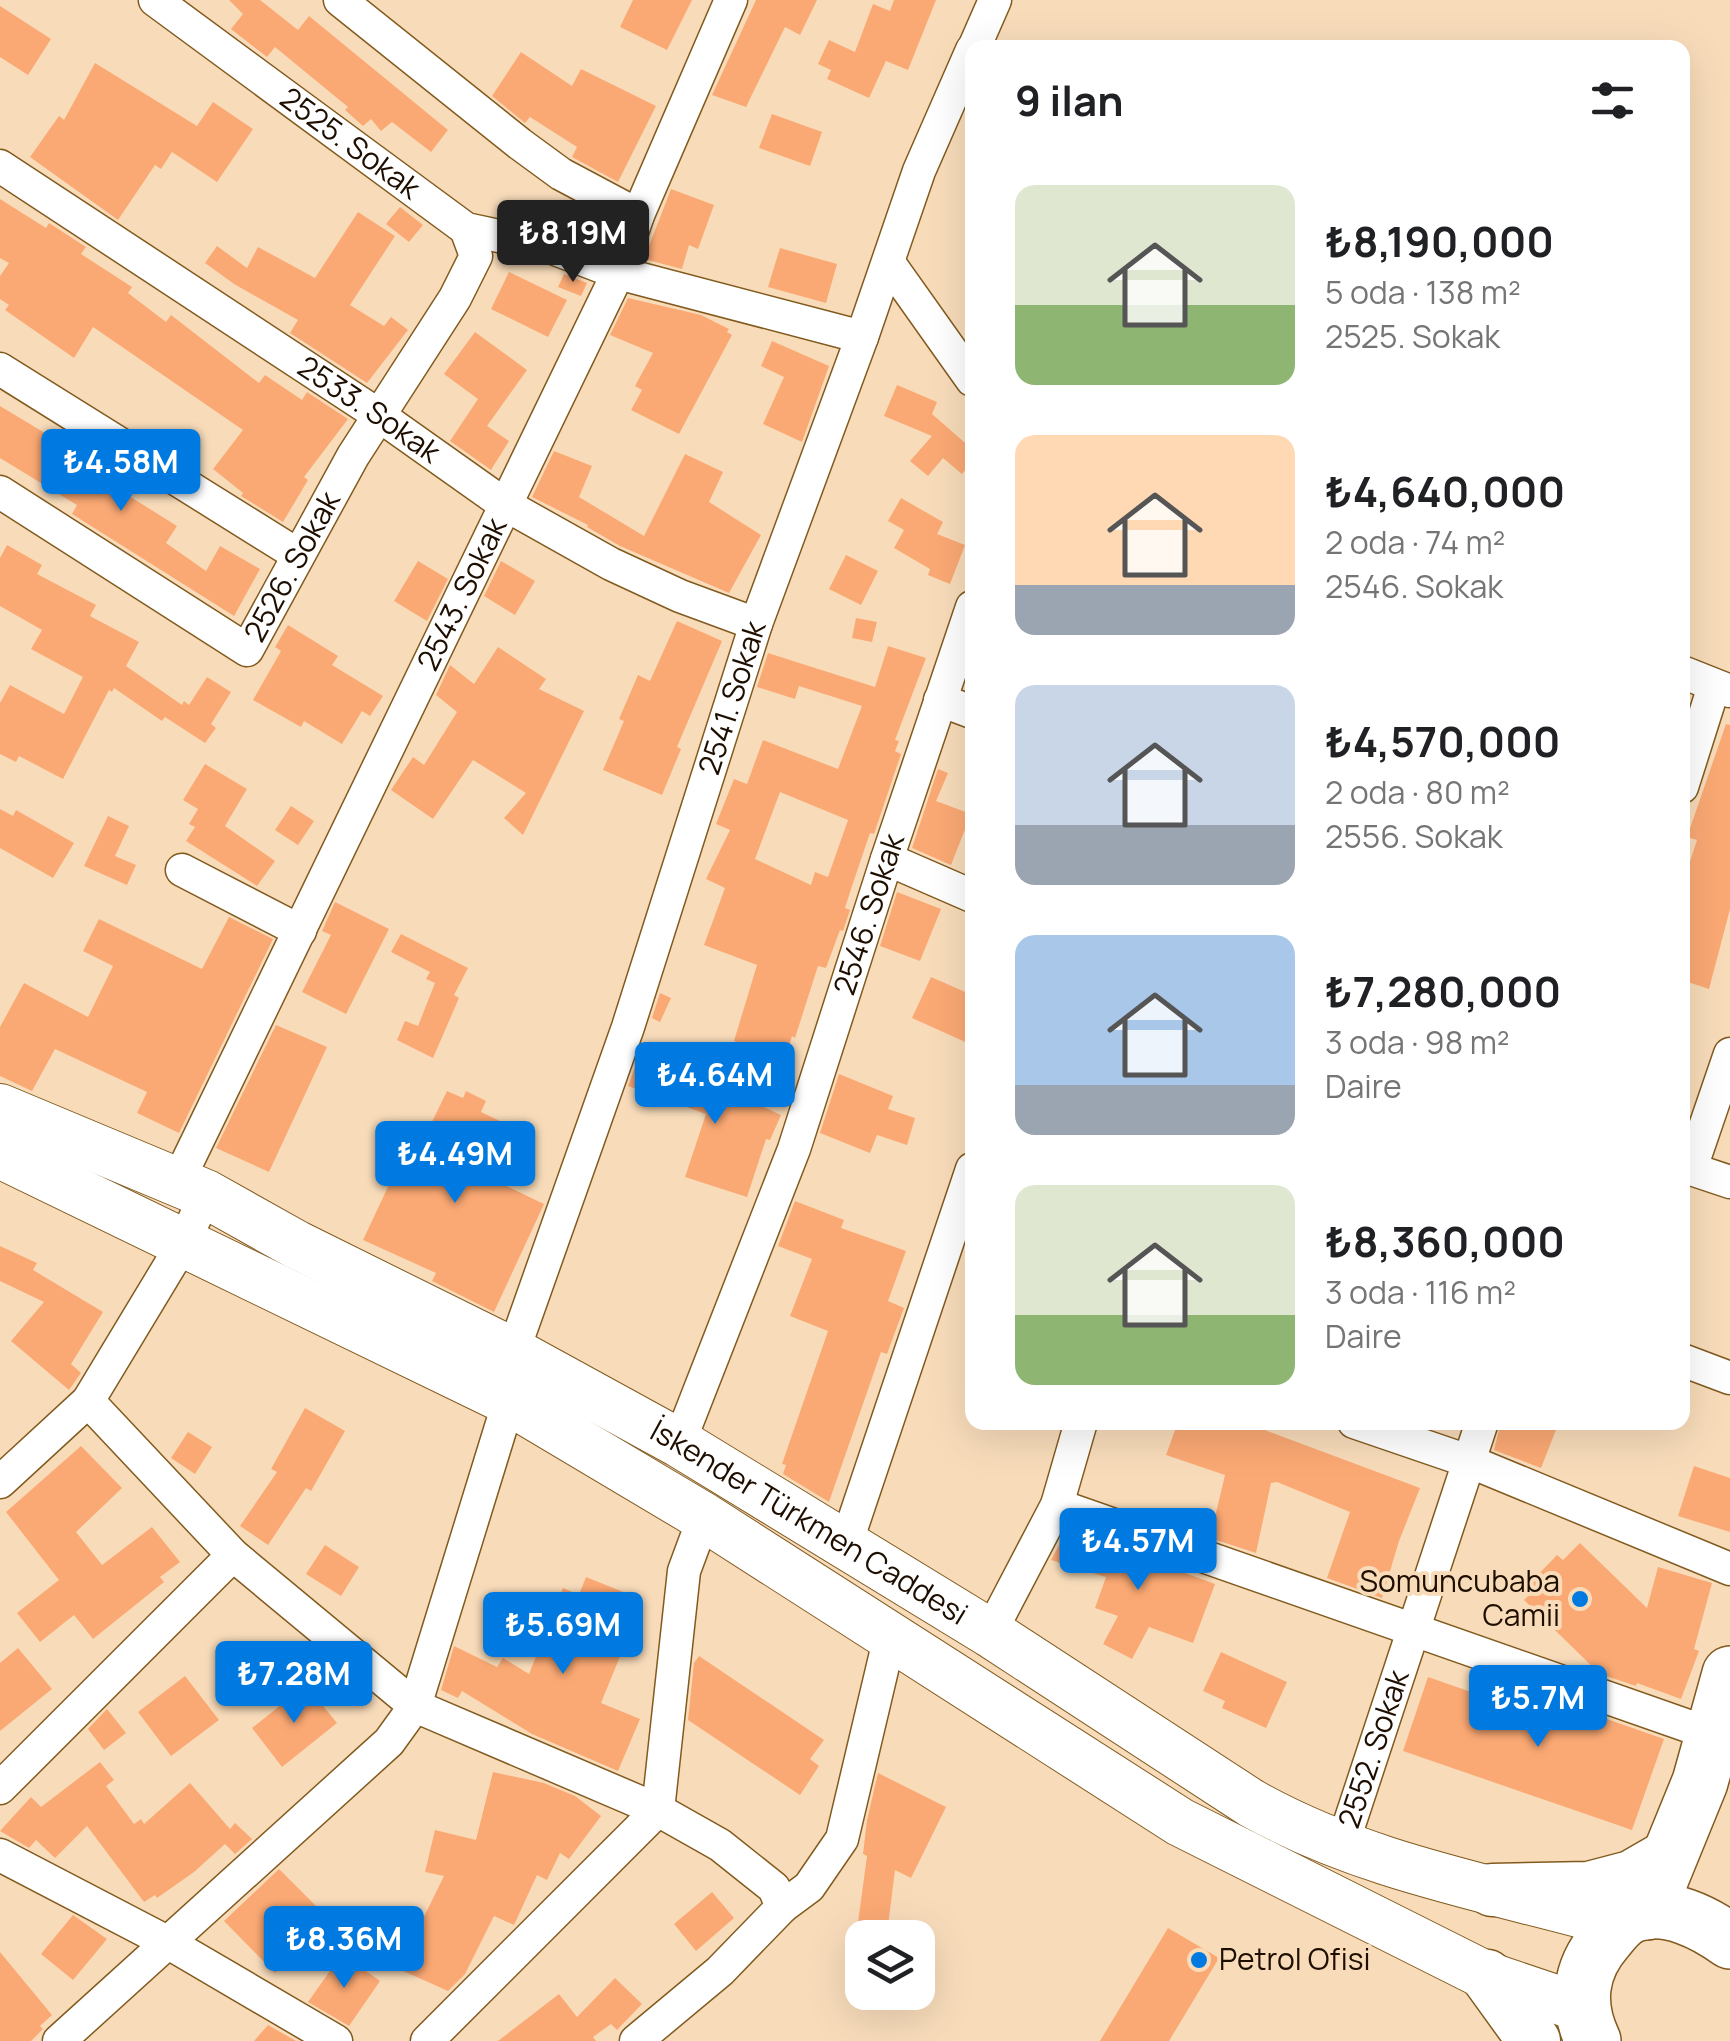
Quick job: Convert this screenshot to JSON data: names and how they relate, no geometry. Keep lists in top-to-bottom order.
{
  "streets": {
    "main road": ["İskender Türkmen Caddesi"],
    "street": [
      "2525. Sokak",
      "2533. Sokak",
      "2526. Sokak",
      "2543. Sokak",
      "2541. Sokak",
      "2546. Sokak",
      "2552. Sokak"
    ]
  },
  "crossings": [
    ["2525. Sokak", "2526. Sokak"],
    ["2525. Sokak", "2543. Sokak"],
    ["2525. Sokak", "2541. Sokak"],
    ["2533. Sokak", "2526. Sokak"],
    ["2533. Sokak", "2543. Sokak"],
    ["2533. Sokak", "2541. Sokak"],
    ["2543. Sokak", "İskender Türkmen Caddesi"],
    ["2541. Sokak", "İskender Türkmen Caddesi"],
    ["2546. Sokak", "İskender Türkmen Caddesi"],
    ["İskender Türkmen Caddesi", "2552. Sokak"]
  ],
  "places": ["Somuncubaba Camii", "Petrol Ofisi"],
  "page": {
    "heading": "9 ilan",
    "list": [
      {
        "name": "₺8,190,000",
        "note": "5 oda · 138 m² · 2525. Sokak"
      },
      {
        "name": "₺4,640,000",
        "note": "2 oda · 74 m² · 2546. Sokak"
      },
      {
        "name": "₺4,570,000",
        "note": "2 oda · 80 m² · 2556. Sokak"
      },
      {
        "name": "₺7,280,000",
        "note": "3 oda · 98 m² · Daire"
      },
      {
        "name": "₺8,360,000",
        "note": "3 oda · 116 m² · Daire"
      }
    ],
    "price": [
      "₺8.19M",
      "₺4.58M",
      "₺4.64M",
      "₺4.49M",
      "₺4.57M",
      "₺5.69M",
      "₺7.28M",
      "₺5.7M",
      "₺8.36M"
    ]
  }
}
